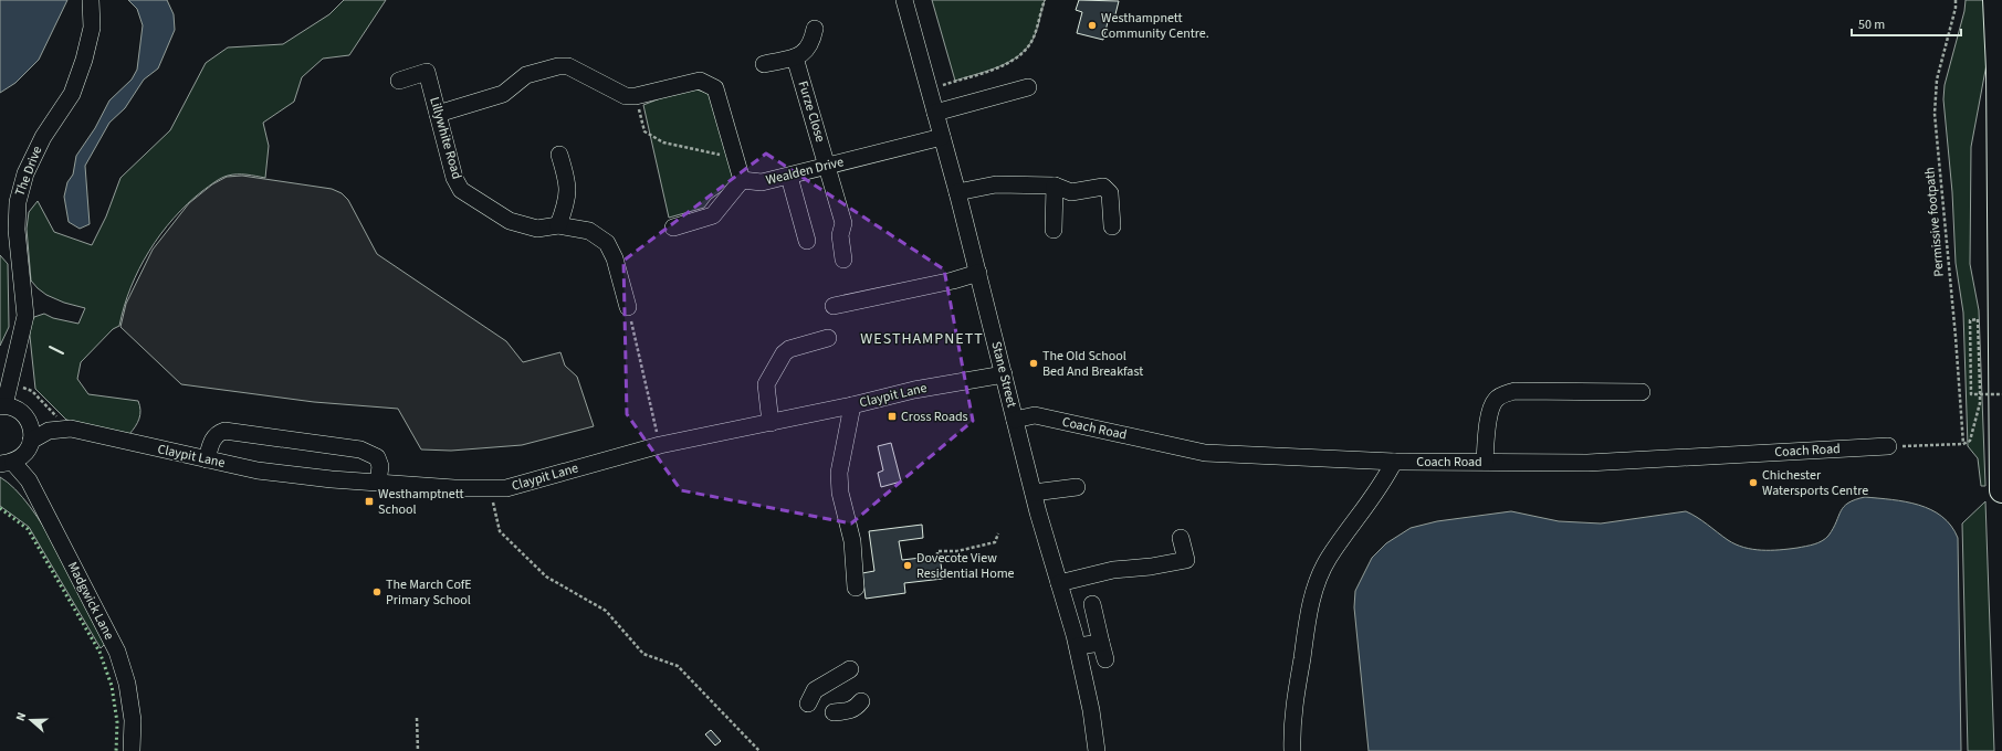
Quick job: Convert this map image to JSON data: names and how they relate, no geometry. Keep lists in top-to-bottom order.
{
  "streets": {
    "street": [
      "Furze Close",
      "Lillywhite Road",
      "The Drive",
      "Wealden Drive",
      "Stane Street",
      "Claypit Lane",
      "Coach Road",
      "Madgwick Lane"
    ],
    "path": ["Permissive footpath"]
  },
  "crossings": [
    ["Furze Close", "Wealden Drive"],
    ["Wealden Drive", "Stane Street"],
    ["Stane Street", "Claypit Lane"],
    ["Stane Street", "Coach Road"]
  ],
  "districts": ["WESTHAMPNETT"],
  "places": {
    "other": [
      "Westhampnett Community Centre.",
      "The Old School Bed And Breakfast",
      "Chichester Watersports Centre",
      "Dovecote View Residential Home",
      "The March CofE Primary School"
    ],
    "transit": ["Cross Roads", "Westhamptnett School"]
  },
  "scale_bar": "50 m",
  "north": "left"
}
